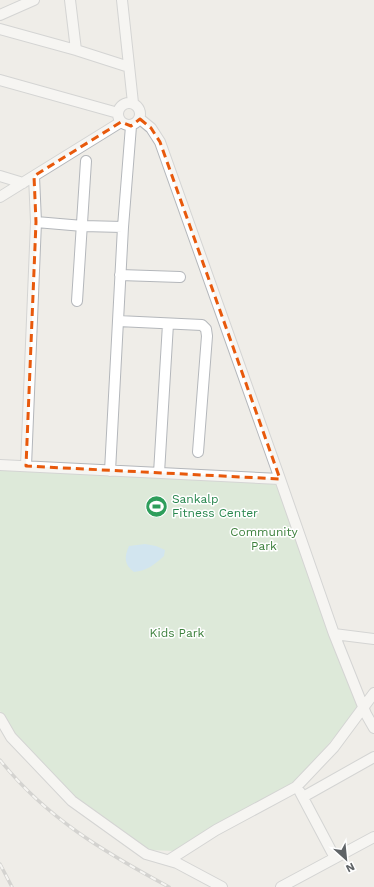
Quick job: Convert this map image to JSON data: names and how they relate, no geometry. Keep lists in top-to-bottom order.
{
  "parks": ["Community Park", "Kids Park"],
  "places": {
    "sports": ["Sankalp Fitness Center"]
  },
  "north": "bottom right"
}
